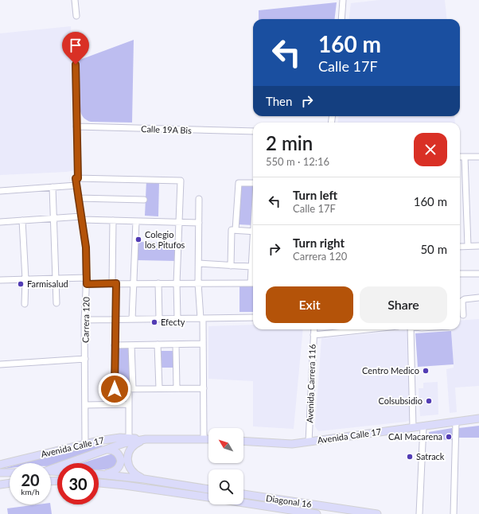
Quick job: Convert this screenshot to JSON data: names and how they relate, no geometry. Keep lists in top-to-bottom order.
{
  "streets": {
    "main road": ["Avenida Calle 17", "Diagonal 16"],
    "street": ["Calle 19A Bis", "Carrera 120", "Avenida Carrera 116"]
  },
  "crossings": [
    ["Calle 19A Bis", "Carrera 120"],
    ["Carrera 120", "Avenida Calle 17"],
    ["Avenida Carrera 116", "Avenida Calle 17"]
  ],
  "places": [
    "Colegio los Pitufos",
    "Farmisalud",
    "Efecty",
    "Centro Medico",
    "Colsubsidio",
    "CAI Macarena",
    "Satrack"
  ],
  "north": "top left",
  "page": {
    "turn": ["160 m", "Calle 17F"],
    "then": "Then",
    "heading": ["2 min", "550 m · 12:16"],
    "list": [
      {
        "name": "Turn left",
        "note": "Calle 17F",
        "value": "160 m"
      },
      {
        "name": "Turn right",
        "note": "Carrera 120",
        "value": "50 m"
      }
    ],
    "buttons": ["Exit", "Share"],
    "speed": "20 km/h",
    "limit": "30"
  }
}
